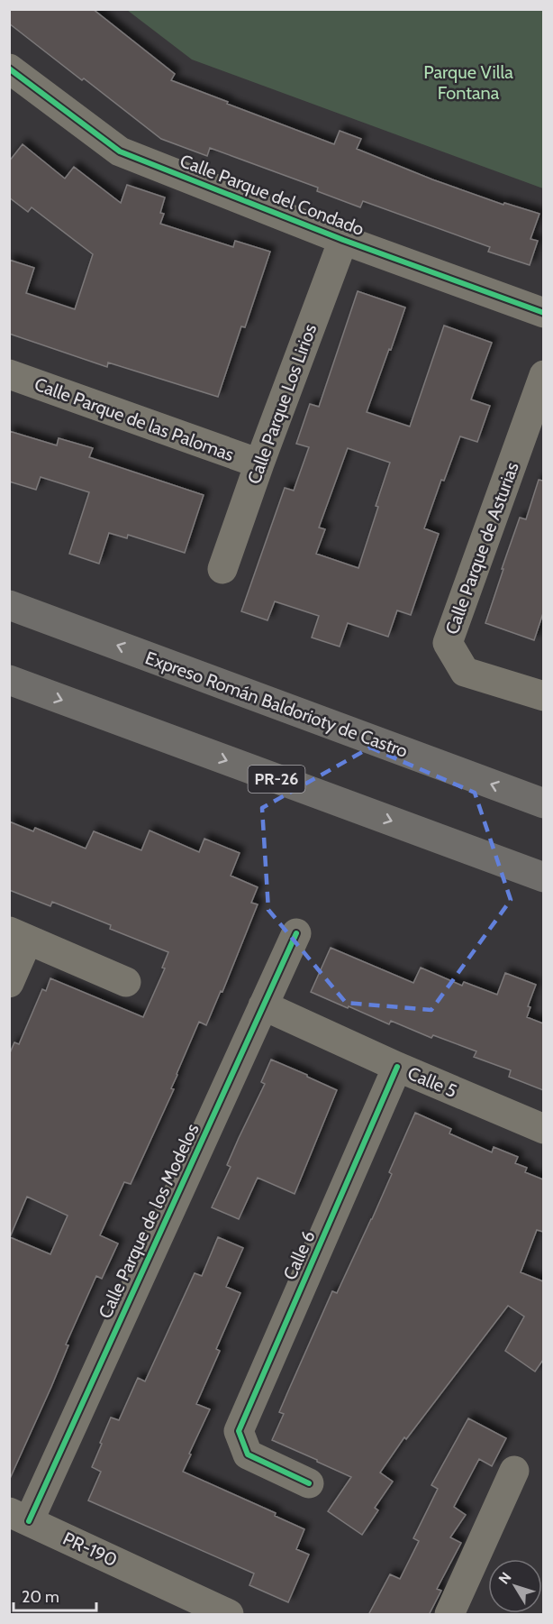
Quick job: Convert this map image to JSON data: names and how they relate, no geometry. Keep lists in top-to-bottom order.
{
  "streets": {
    "highway": ["Expreso Román Baldorioty de Castro", "PR-26"],
    "street": [
      "Calle Parque del Condado",
      "Calle Parque Los Lirios",
      "Calle Parque de las Palomas",
      "Calle Parque de Asturias",
      "Calle 5",
      "Calle Parque de los Modelos",
      "Calle 6",
      "PR-190"
    ]
  },
  "crossings": [
    ["Calle Parque del Condado", "Calle Parque Los Lirios"],
    ["Calle Parque Los Lirios", "Calle Parque de las Palomas"],
    ["Calle 5", "Calle Parque de los Modelos"],
    ["Calle 5", "Calle 6"],
    ["Calle Parque de los Modelos", "PR-190"]
  ],
  "parks": ["Parque Villa Fontana"],
  "scale_bar": "20 m",
  "north": "top left"
}
